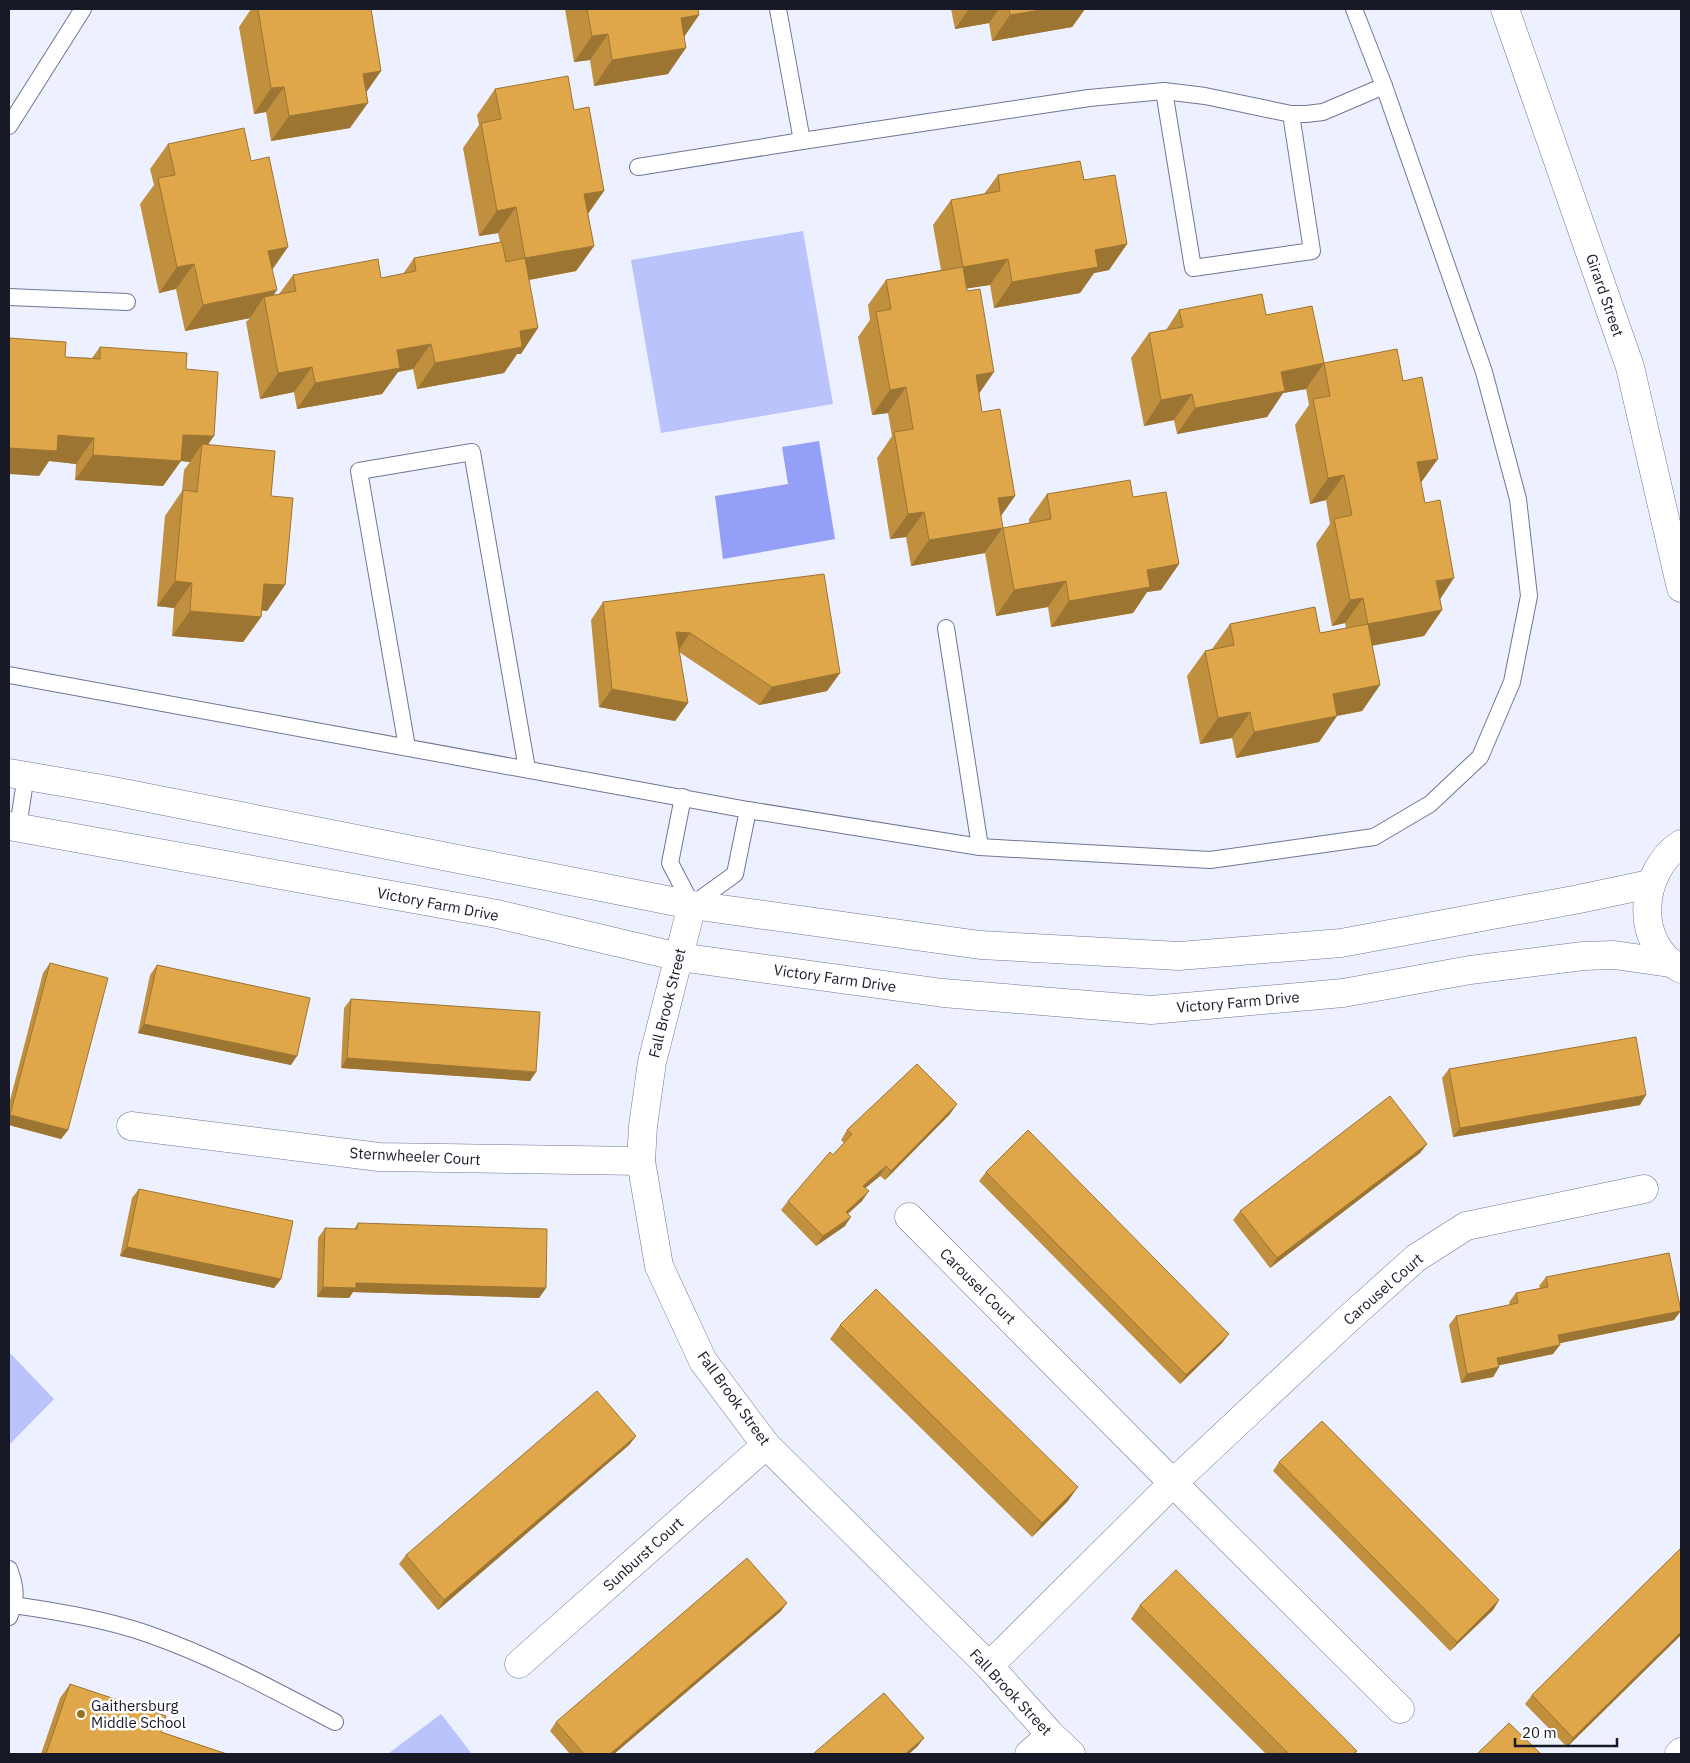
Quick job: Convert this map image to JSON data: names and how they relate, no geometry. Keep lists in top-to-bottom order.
{
  "streets": {
    "street": [
      "Girard Street",
      "Victory Farm Drive",
      "Fall Brook Street",
      "Sternwheeler Court",
      "Carousel Court",
      "Sunburst Court"
    ]
  },
  "crossings": [
    ["Victory Farm Drive", "Fall Brook Street"],
    ["Fall Brook Street", "Sternwheeler Court"],
    ["Fall Brook Street", "Carousel Court"],
    ["Fall Brook Street", "Sunburst Court"]
  ],
  "places": ["Gaithersburg Middle School"],
  "scale_bar": "20 m"
}
